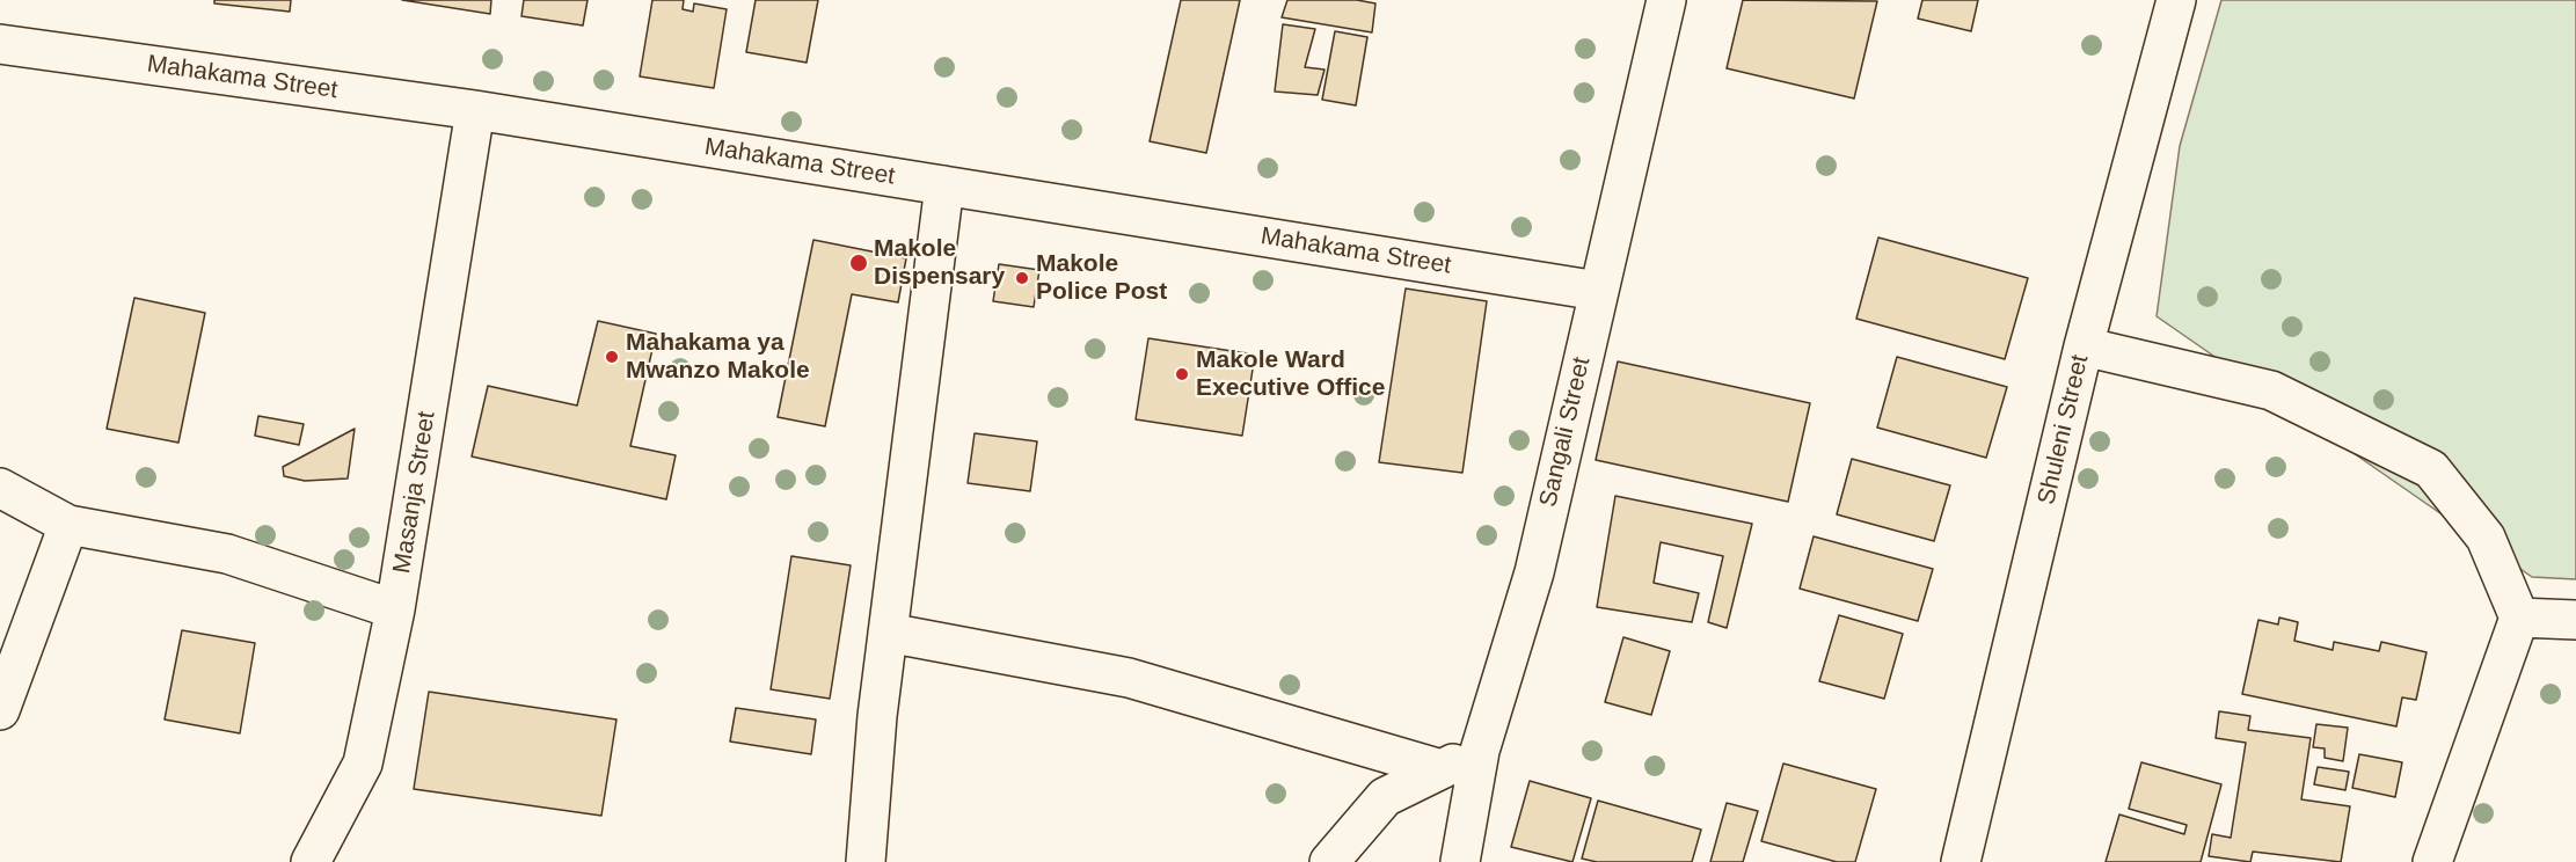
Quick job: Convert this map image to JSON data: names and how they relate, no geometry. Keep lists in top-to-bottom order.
{
  "streets": {
    "street": [
      "Mahakama Street",
      "Shuleni Street",
      "Sangali Street",
      "Masanja Street"
    ]
  },
  "crossings": [
    ["Mahakama Street", "Sangali Street"],
    ["Mahakama Street", "Masanja Street"]
  ],
  "places": [
    "Makole Dispensary",
    "Makole Police Post",
    "Mahakama ya Mwanzo Makole",
    "Makole Ward Executive Office"
  ]
}
